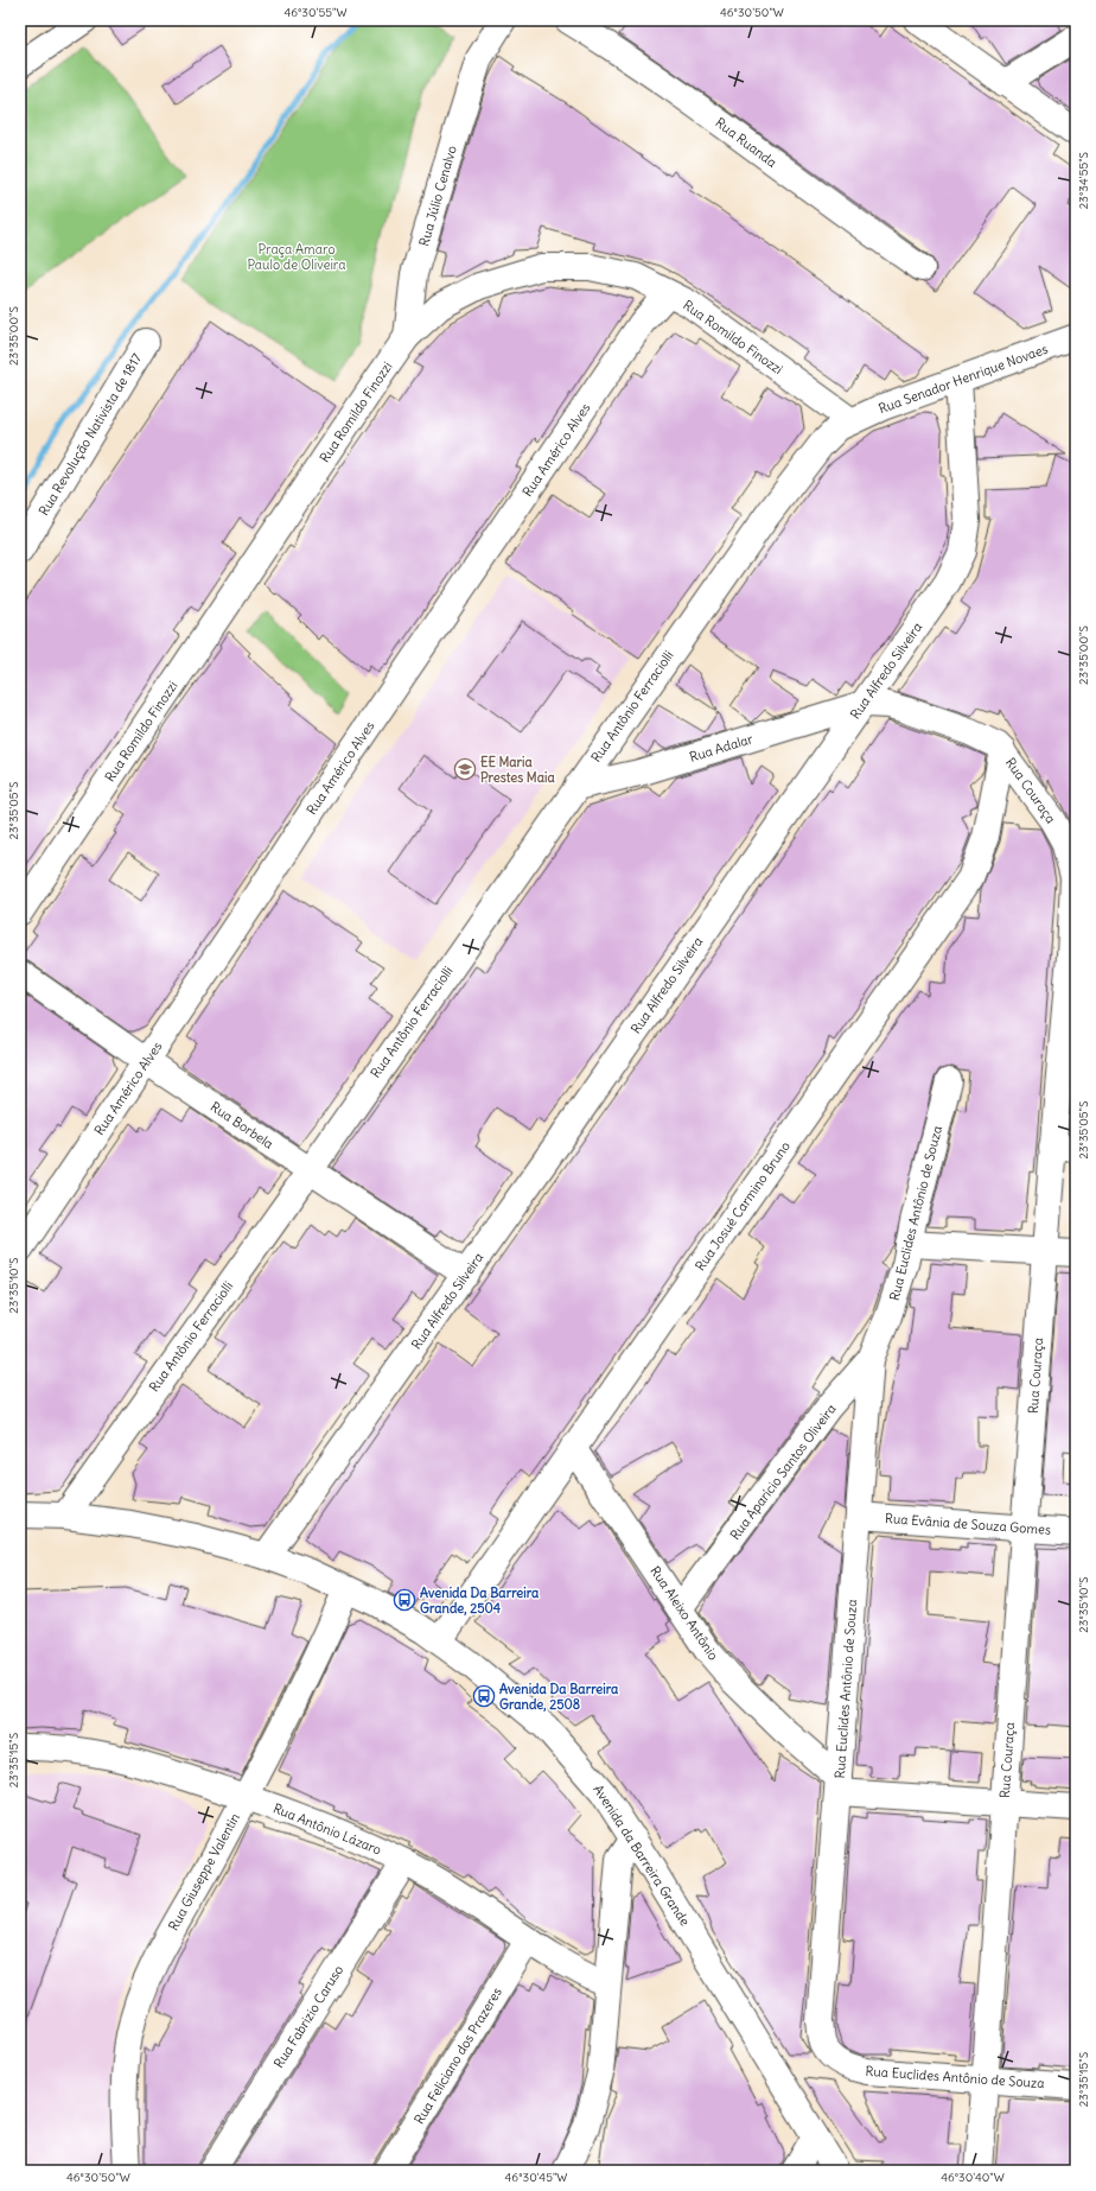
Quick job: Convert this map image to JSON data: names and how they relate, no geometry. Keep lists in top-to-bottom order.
{
  "streets": {
    "street": [
      "Rua Ruanda",
      "Rua Júlio Cenalvo",
      "Rua Romildo Finozzi",
      "Rua Senador Henrique Novaes",
      "Rua Revolução Nativista de 1817",
      "Rua Américo Alves",
      "Rua Alfredo Silveira",
      "Rua Antônio Ferraciolli",
      "Rua Adalar",
      "Rua Couraça",
      "Rua Borbela",
      "Rua Josué Carmino Bruno",
      "Rua Euclides Antônio de Souza",
      "Rua Aparício Santos Oliveira",
      "Rua Evânia de Souza Gomes",
      "Rua Aleixo Antônio",
      "Rua Antônio Lázaro",
      "Avenida da Barreira Grande",
      "Rua Giuseppe Valentin",
      "Rua Fabrizio Caruso",
      "Rua Feliciano dos Prazeres"
    ]
  },
  "crossings": [
    ["Rua Júlio Cenalvo", "Rua Romildo Finozzi"],
    ["Rua Romildo Finozzi", "Rua Senador Henrique Novaes"],
    ["Rua Romildo Finozzi", "Rua Américo Alves"],
    ["Rua Romildo Finozzi", "Rua Antônio Ferraciolli"],
    ["Rua Senador Henrique Novaes", "Rua Alfredo Silveira"],
    ["Rua Senador Henrique Novaes", "Rua Antônio Ferraciolli"],
    ["Rua Américo Alves", "Rua Borbela"],
    ["Rua Alfredo Silveira", "Rua Adalar"],
    ["Rua Alfredo Silveira", "Rua Couraça"],
    ["Rua Alfredo Silveira", "Rua Borbela"],
    ["Rua Alfredo Silveira", "Avenida da Barreira Grande"],
    ["Rua Antônio Ferraciolli", "Rua Adalar"],
    ["Rua Antônio Ferraciolli", "Rua Borbela"],
    ["Rua Antônio Ferraciolli", "Avenida da Barreira Grande"],
    ["Rua Adalar", "Rua Couraça"],
    ["Rua Couraça", "Rua Josué Carmino Bruno"],
    ["Rua Couraça", "Rua Euclides Antônio de Souza"],
    ["Rua Couraça", "Rua Evânia de Souza Gomes"],
    ["Rua Josué Carmino Bruno", "Rua Aleixo Antônio"],
    ["Rua Josué Carmino Bruno", "Avenida da Barreira Grande"],
    ["Rua Euclides Antônio de Souza", "Rua Aparício Santos Oliveira"],
    ["Rua Euclides Antônio de Souza", "Rua Evânia de Souza Gomes"],
    ["Rua Euclides Antônio de Souza", "Rua Aleixo Antônio"],
    ["Rua Aparício Santos Oliveira", "Rua Aleixo Antônio"],
    ["Rua Antônio Lázaro", "Rua Giuseppe Valentin"],
    ["Rua Antônio Lázaro", "Rua Fabrizio Caruso"],
    ["Rua Antônio Lázaro", "Rua Feliciano dos Prazeres"],
    ["Avenida da Barreira Grande", "Rua Giuseppe Valentin"]
  ],
  "parks": ["Praça Amaro Paulo de Oliveira"],
  "places": {
    "school or university": ["EE Maria Prestes Maia"],
    "bus stop": ["Avenida Da Barreira Grande, 2504", "Avenida Da Barreira Grande, 2508"]
  },
  "coordinates": [
    "46°30'55\"W",
    "46°30'50\"W",
    "23°34'55\"S",
    "23°35'00\"S",
    "23°35'05\"S",
    "23°35'10\"S",
    "23°35'15\"S",
    "46°30'45\"W",
    "46°30'40\"W"
  ]
}
